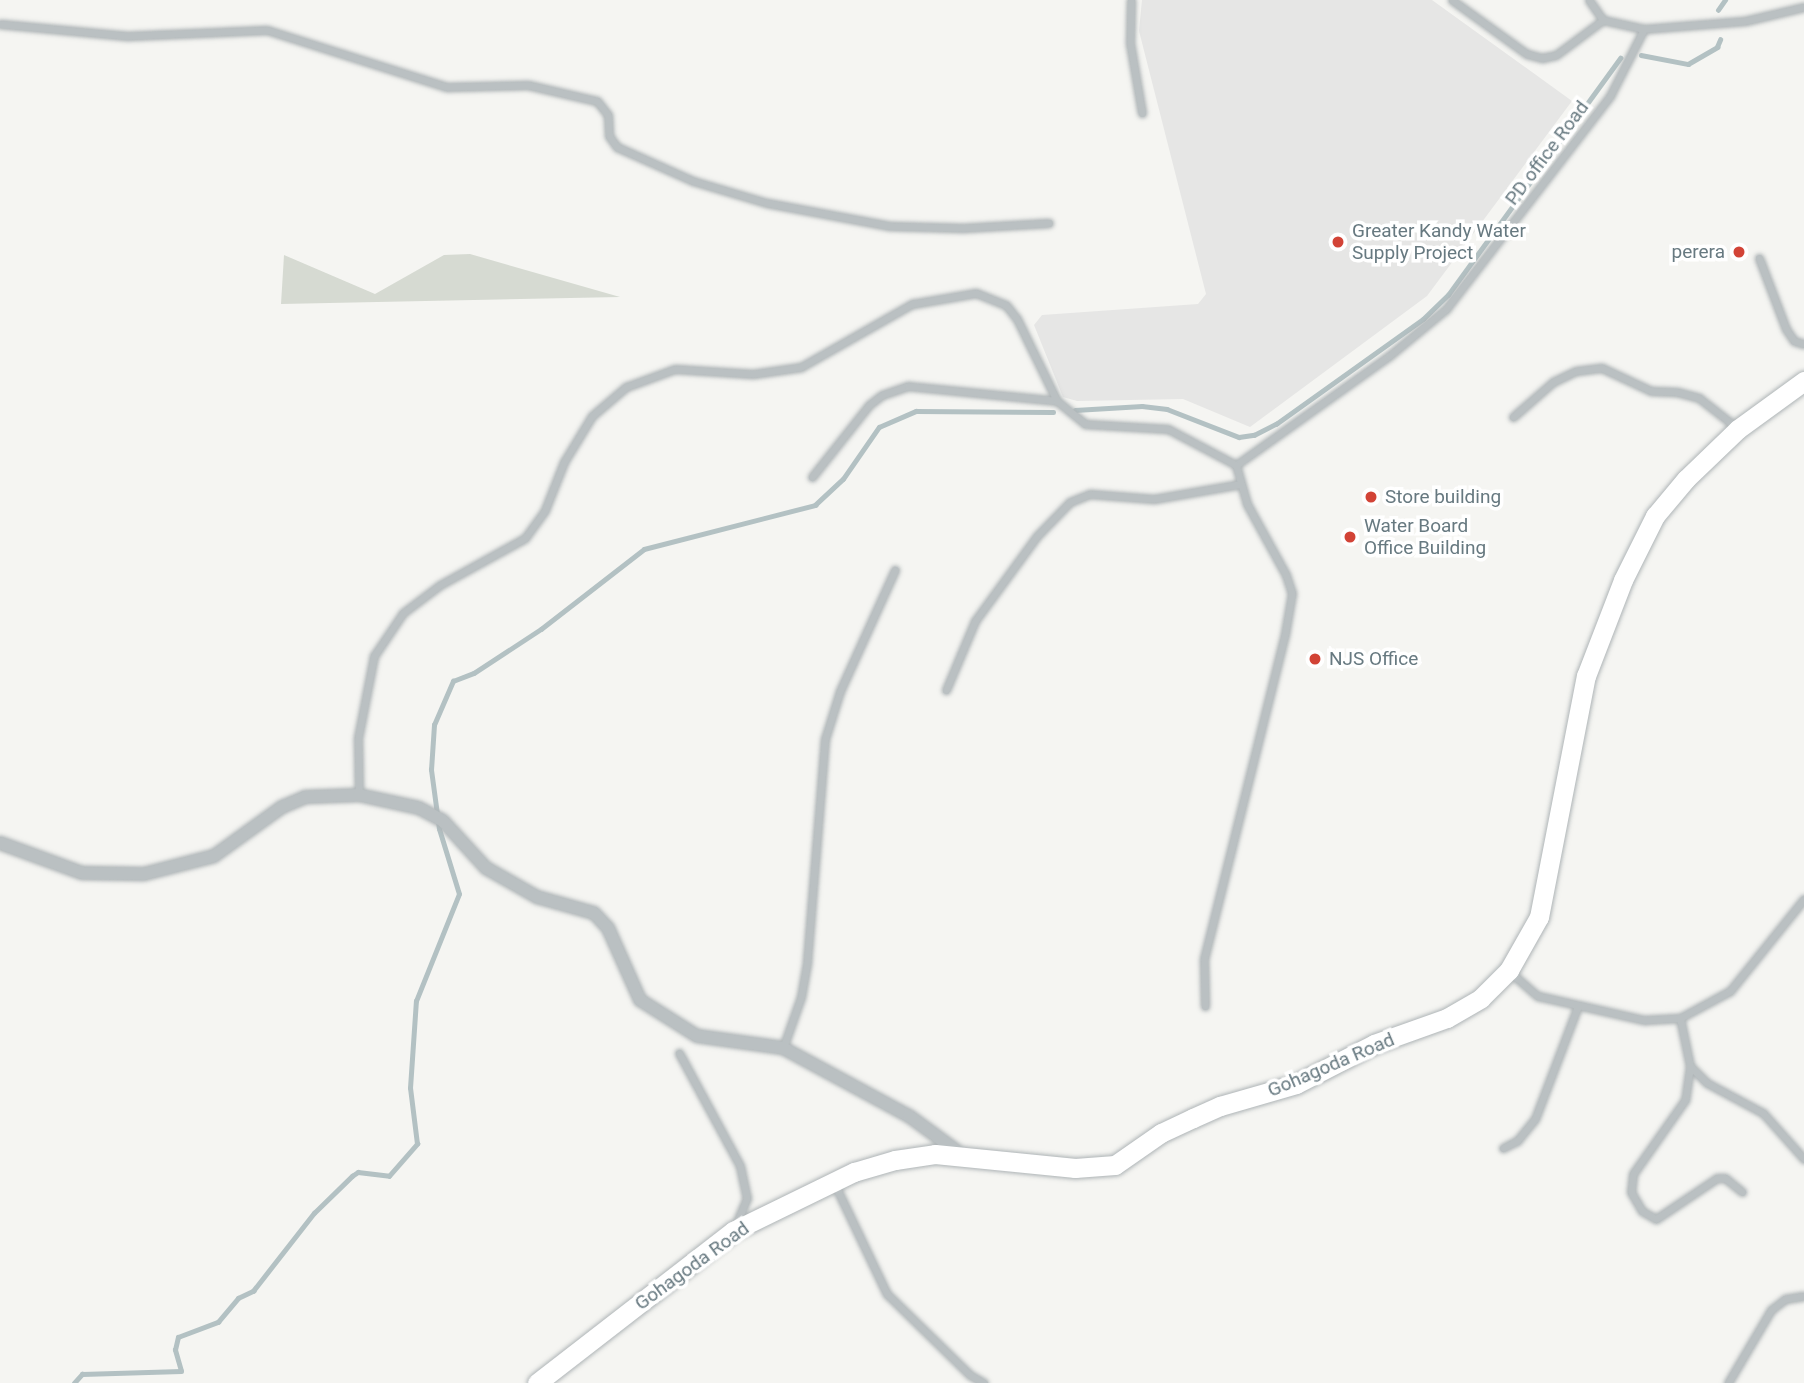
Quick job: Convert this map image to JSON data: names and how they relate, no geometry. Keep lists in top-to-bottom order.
{
  "streets": {
    "main road": ["Gohagoda Road"],
    "street": ["PD office Road"]
  },
  "places": [
    "Greater Kandy Water Supply Project",
    "perera",
    "Store building",
    "Water Board Office Building",
    "NJS Office"
  ]
}
